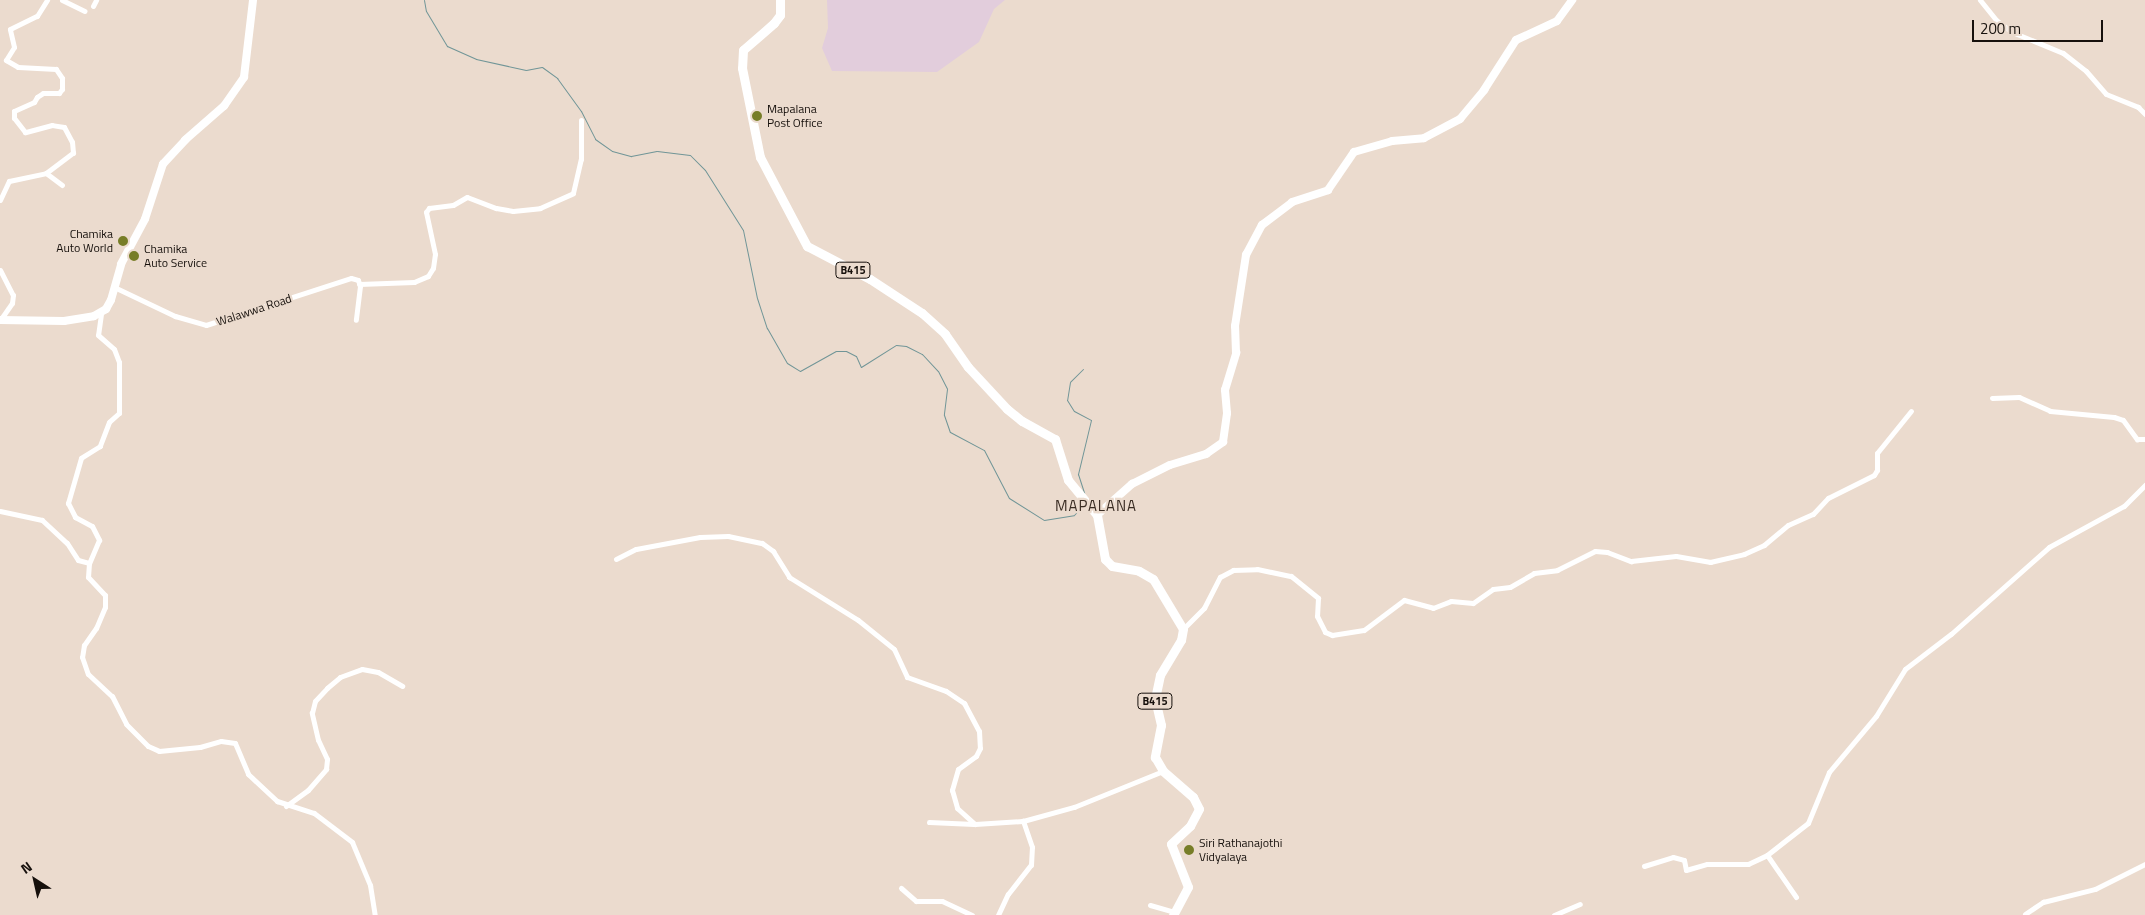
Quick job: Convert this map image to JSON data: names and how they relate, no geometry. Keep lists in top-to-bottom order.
{
  "streets": {
    "main road": ["B415"],
    "street": ["Walawwa Road"]
  },
  "districts": ["MAPALANA"],
  "places": [
    "Mapalana Post Office",
    "Chamika Auto World",
    "Chamika Auto Service",
    "Siri Rathanajothi Vidyalaya"
  ],
  "scale_bar": "200 m",
  "north": "top left"
}
